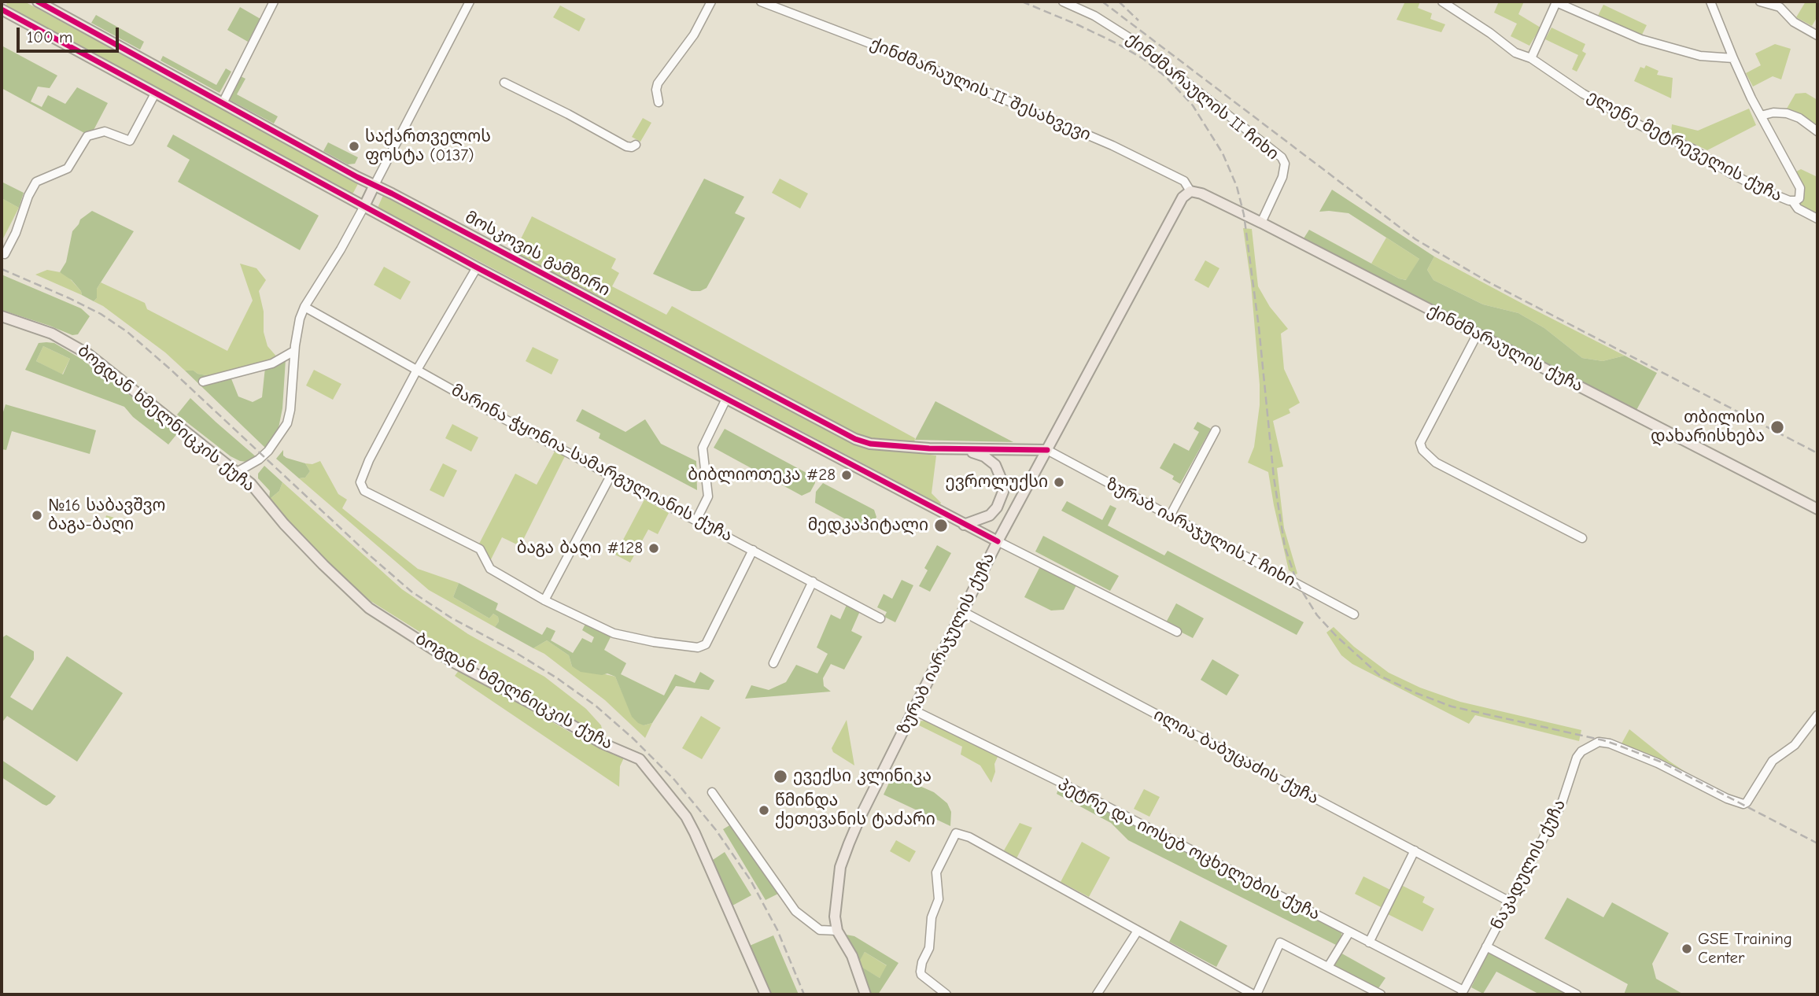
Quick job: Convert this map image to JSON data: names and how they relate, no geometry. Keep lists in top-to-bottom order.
{
  "streets": {
    "main road": [
      "მოსკოვის გამზირი",
      "ქინძმარაულის ქუჩა",
      "ბოგდან ხმელნიცკის ქუჩა",
      "ზურაბ იარაჯულის ქუჩა"
    ],
    "street": [
      "ქინძმარაულის II შესახვევი",
      "ქინძმარაულის II ჩიხი",
      "ელენე მეტრეველის ქუჩა",
      "მარინა ჭყონია-სამარგულიანის ქუჩა",
      "ზურაბ იარაჯულის I ჩიხი",
      "ილია ბაბუცაძის ქუჩა",
      "პეტრე და იოსებ ოცხელების ქუჩა",
      "ნაკადულის ქუჩა"
    ]
  },
  "crossings": [
    ["ქინძმარაულის II შესახვევი", "ქინძმარაულის ქუჩა"],
    ["ქინძმარაულის II შესახვევი", "ზურაბ იარაჯულის ქუჩა"],
    ["ქინძმარაულის II ჩიხი", "ქინძმარაულის ქუჩა"],
    ["მოსკოვის გამზირი", "ზურაბ იარაჯულის I ჩიხი"],
    ["მოსკოვის გამზირი", "ზურაბ იარაჯულის ქუჩა"],
    ["ქინძმარაულის ქუჩა", "ზურაბ იარაჯულის ქუჩა"],
    ["ზურაბ იარაჯულის I ჩიხი", "ზურაბ იარაჯულის ქუჩა"],
    ["ზურაბ იარაჯულის ქუჩა", "ილია ბაბუცაძის ქუჩა"],
    ["ზურაბ იარაჯულის ქუჩა", "პეტრე და იოსებ ოცხელების ქუჩა"],
    ["ილია ბაბუცაძის ქუჩა", "ნაკადულის ქუჩა"],
    ["პეტრე და იოსებ ოცხელების ქუჩა", "ნაკადულის ქუჩა"]
  ],
  "places": [
    "საქართველოს ფოსტა (0137)",
    "თბილისი დახარისხება",
    "ბიბლიოთეკა #28",
    "ევროლუქსი",
    "№16 საბავშვო ბაგა-ბაღი",
    "მედკაპიტალი",
    "ბაგა ბაღი #128",
    "ევექსი კლინიკა",
    "წმინდა ქეთევანის ტაძარი",
    "GSE Training Center"
  ],
  "scale_bar": "100 m"
}
